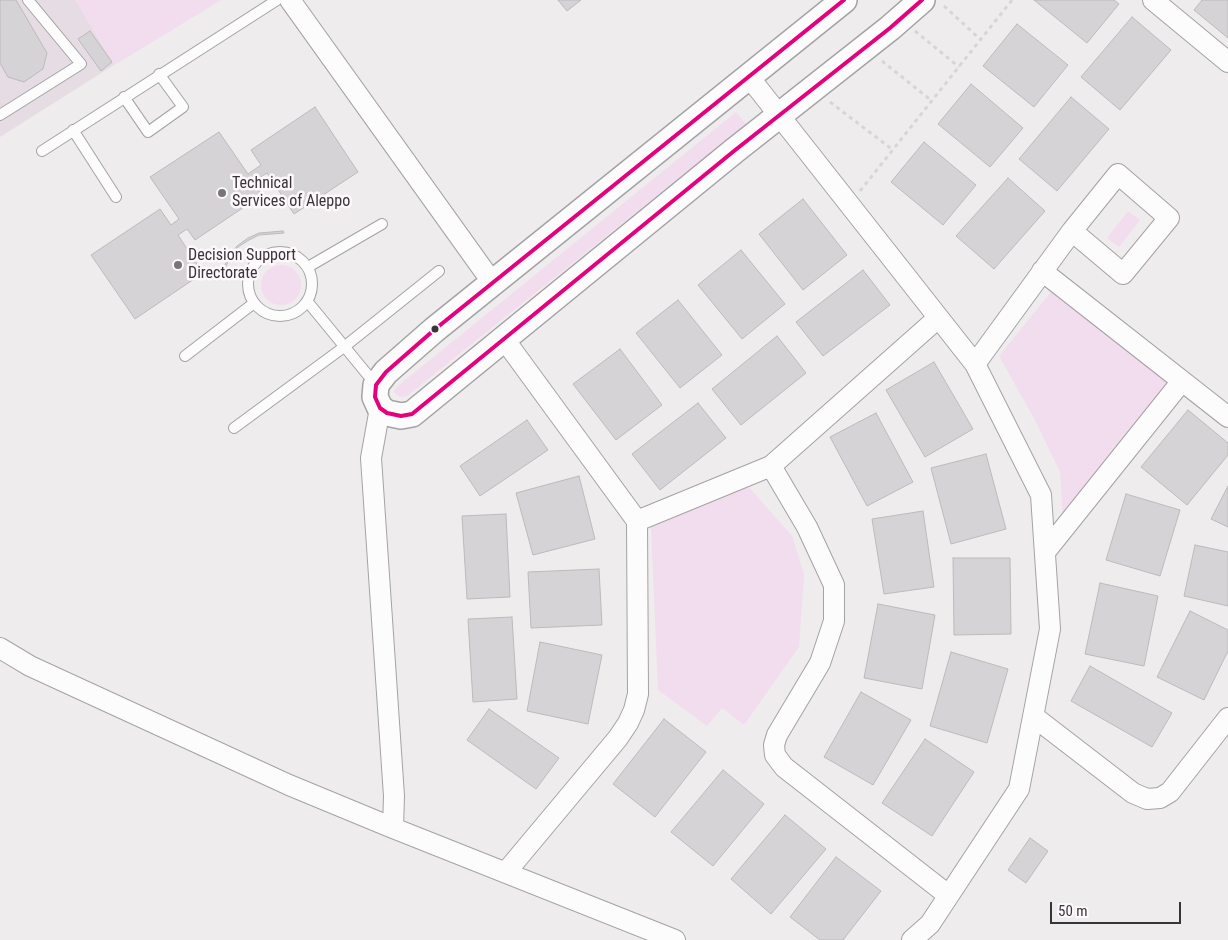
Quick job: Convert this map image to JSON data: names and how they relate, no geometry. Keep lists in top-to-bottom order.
{
  "places": ["Technical Services of Aleppo", "Decision Support Directorate"],
  "scale_bar": "50 m"
}
